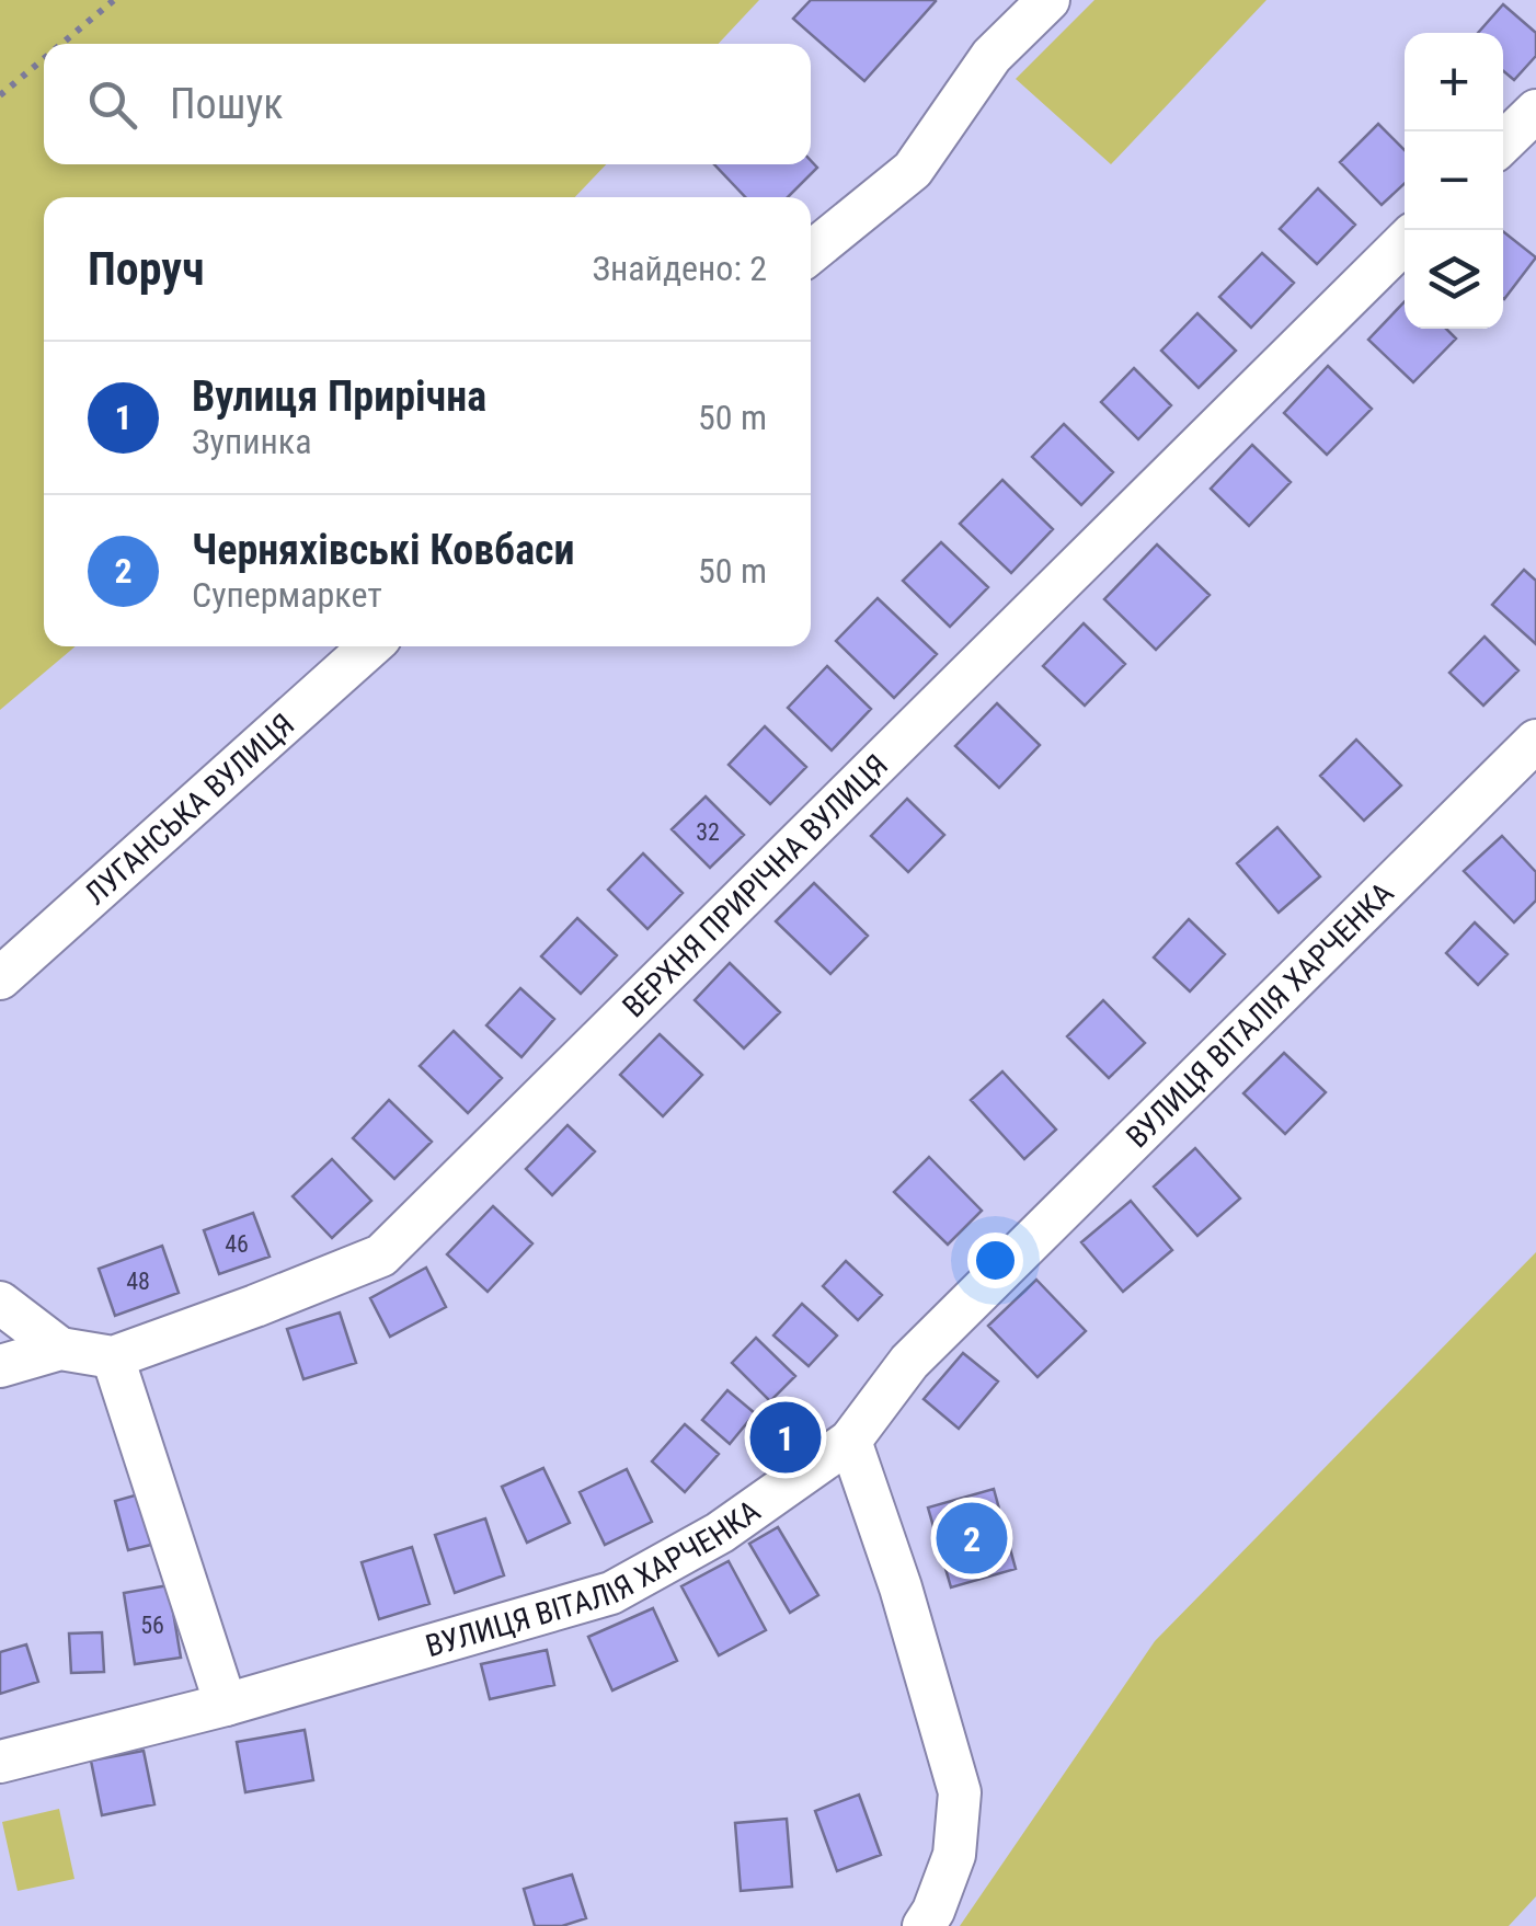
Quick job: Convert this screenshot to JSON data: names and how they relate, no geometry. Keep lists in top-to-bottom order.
{
  "streets": {
    "street": ["ЛУГАНСЬКА ВУЛИЦЯ", "ВЕРХНЯ ПРИРІЧНА ВУЛИЦЯ", "ВУЛИЦЯ ВІТАЛІЯ ХАРЧЕНКА"]
  },
  "house_numbers": [
    "32",
    "46",
    "48",
    "56"
  ],
  "page": {
    "map_buttons": ["+", "−"],
    "search": "Пошук",
    "heading": ["Поруч", "Знайдено: 2"],
    "list": [
      {
        "mark": "1",
        "name": "Вулиця Прирічна",
        "note": "Зупинка",
        "value": "50 m"
      },
      {
        "mark": "2",
        "name": "Черняхівські Ковбаси",
        "note": "Супермаркет",
        "value": "50 m"
      }
    ],
    "pins": ["1", "2"]
  }
}
